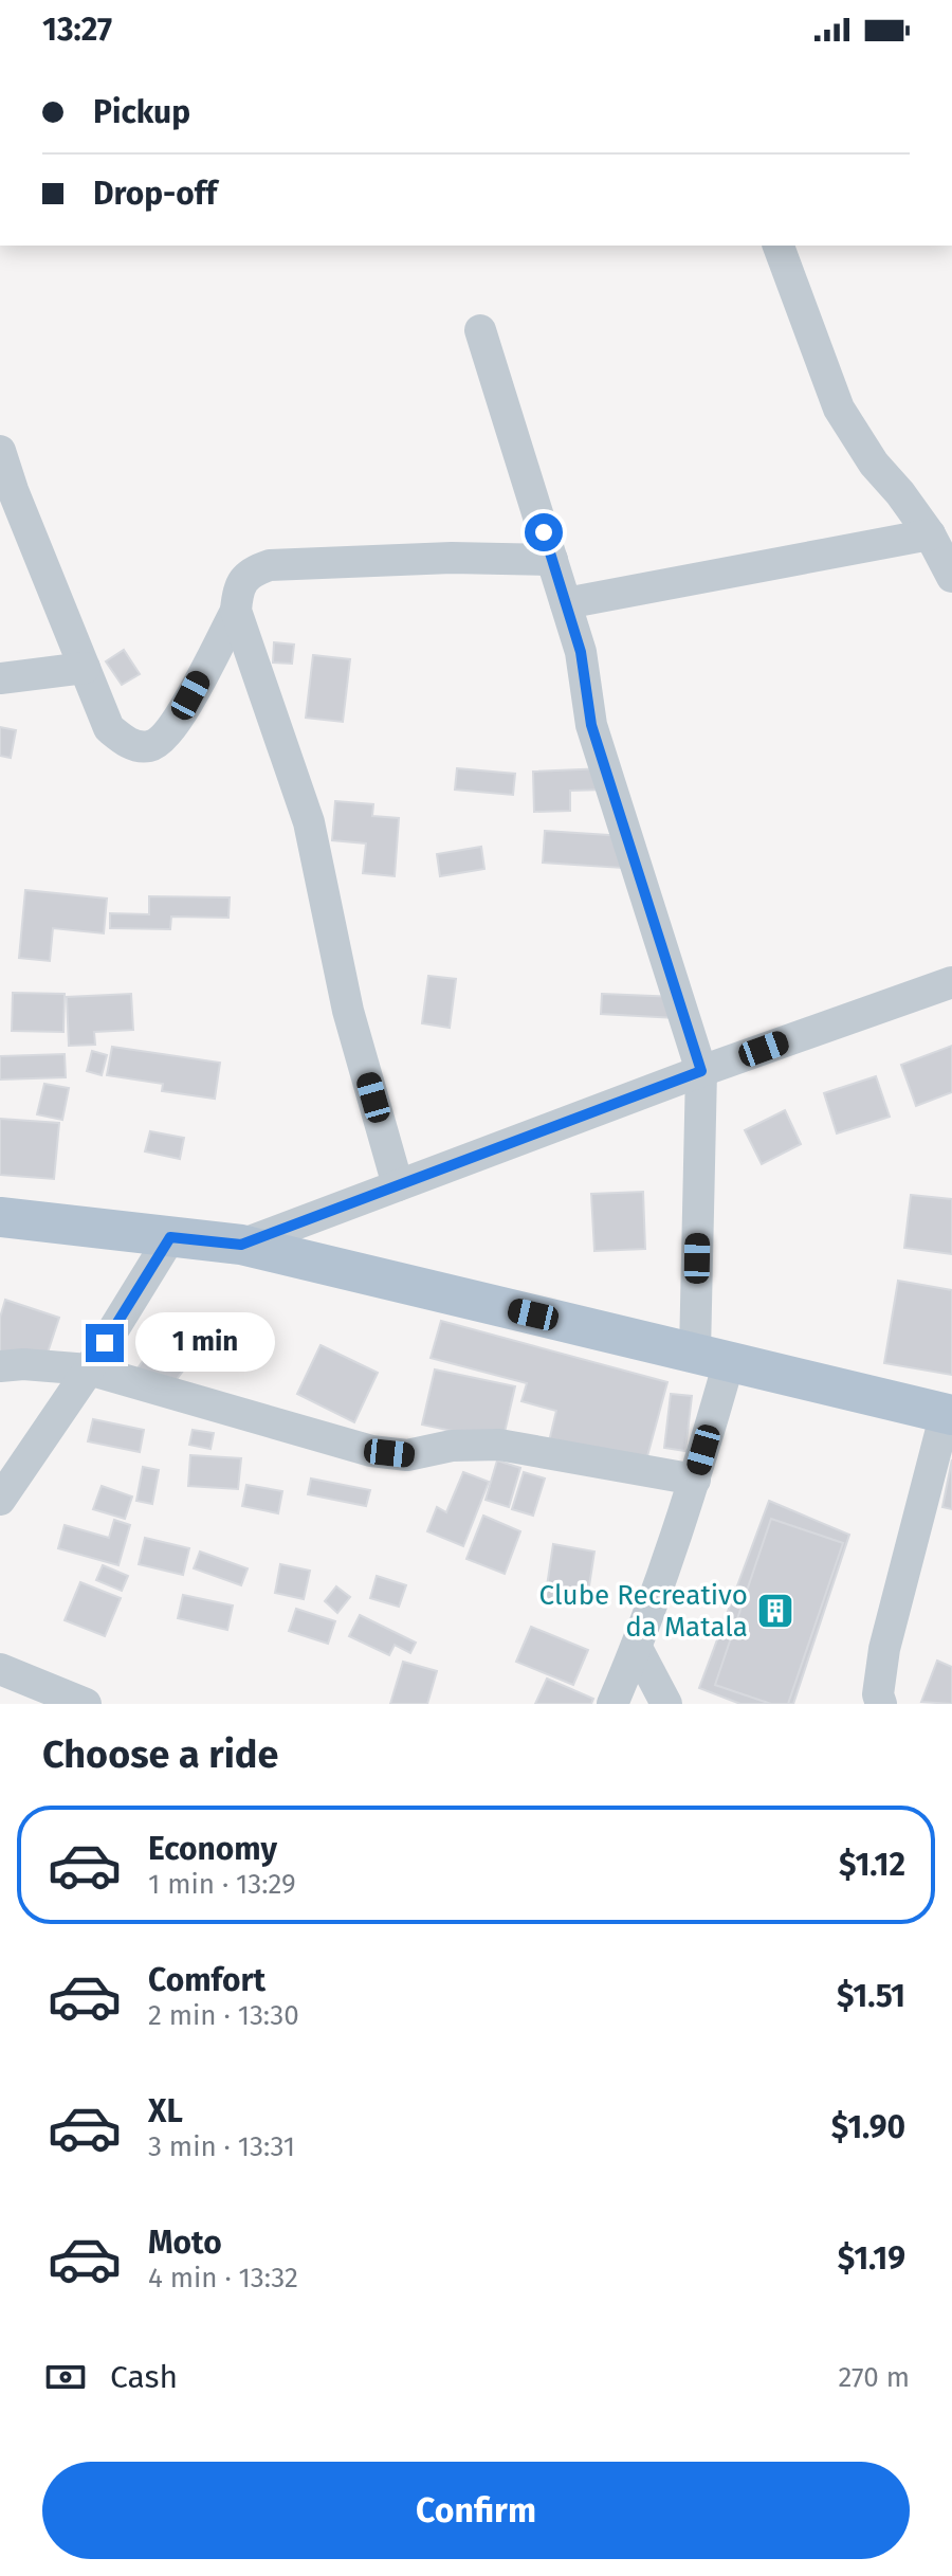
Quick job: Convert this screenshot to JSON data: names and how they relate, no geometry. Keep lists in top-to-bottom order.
{
  "places": {
    "building": ["Clube Recreativo da Matala"]
  },
  "page": {
    "status": "13:27",
    "banner": ["Pickup", "Drop-off"],
    "bubble": "1 min",
    "heading": "Choose a ride",
    "list": [
      {
        "name": "Economy",
        "note": "1 min · 13:29",
        "value": "$1.12"
      },
      {
        "name": "Comfort",
        "note": "2 min · 13:30",
        "value": "$1.51"
      },
      {
        "name": "XL",
        "note": "3 min · 13:31",
        "value": "$1.90"
      },
      {
        "name": "Moto",
        "note": "4 min · 13:32",
        "value": "$1.19"
      }
    ],
    "pay": ["Cash", "270 m"],
    "buttons": "Confirm"
  }
}
